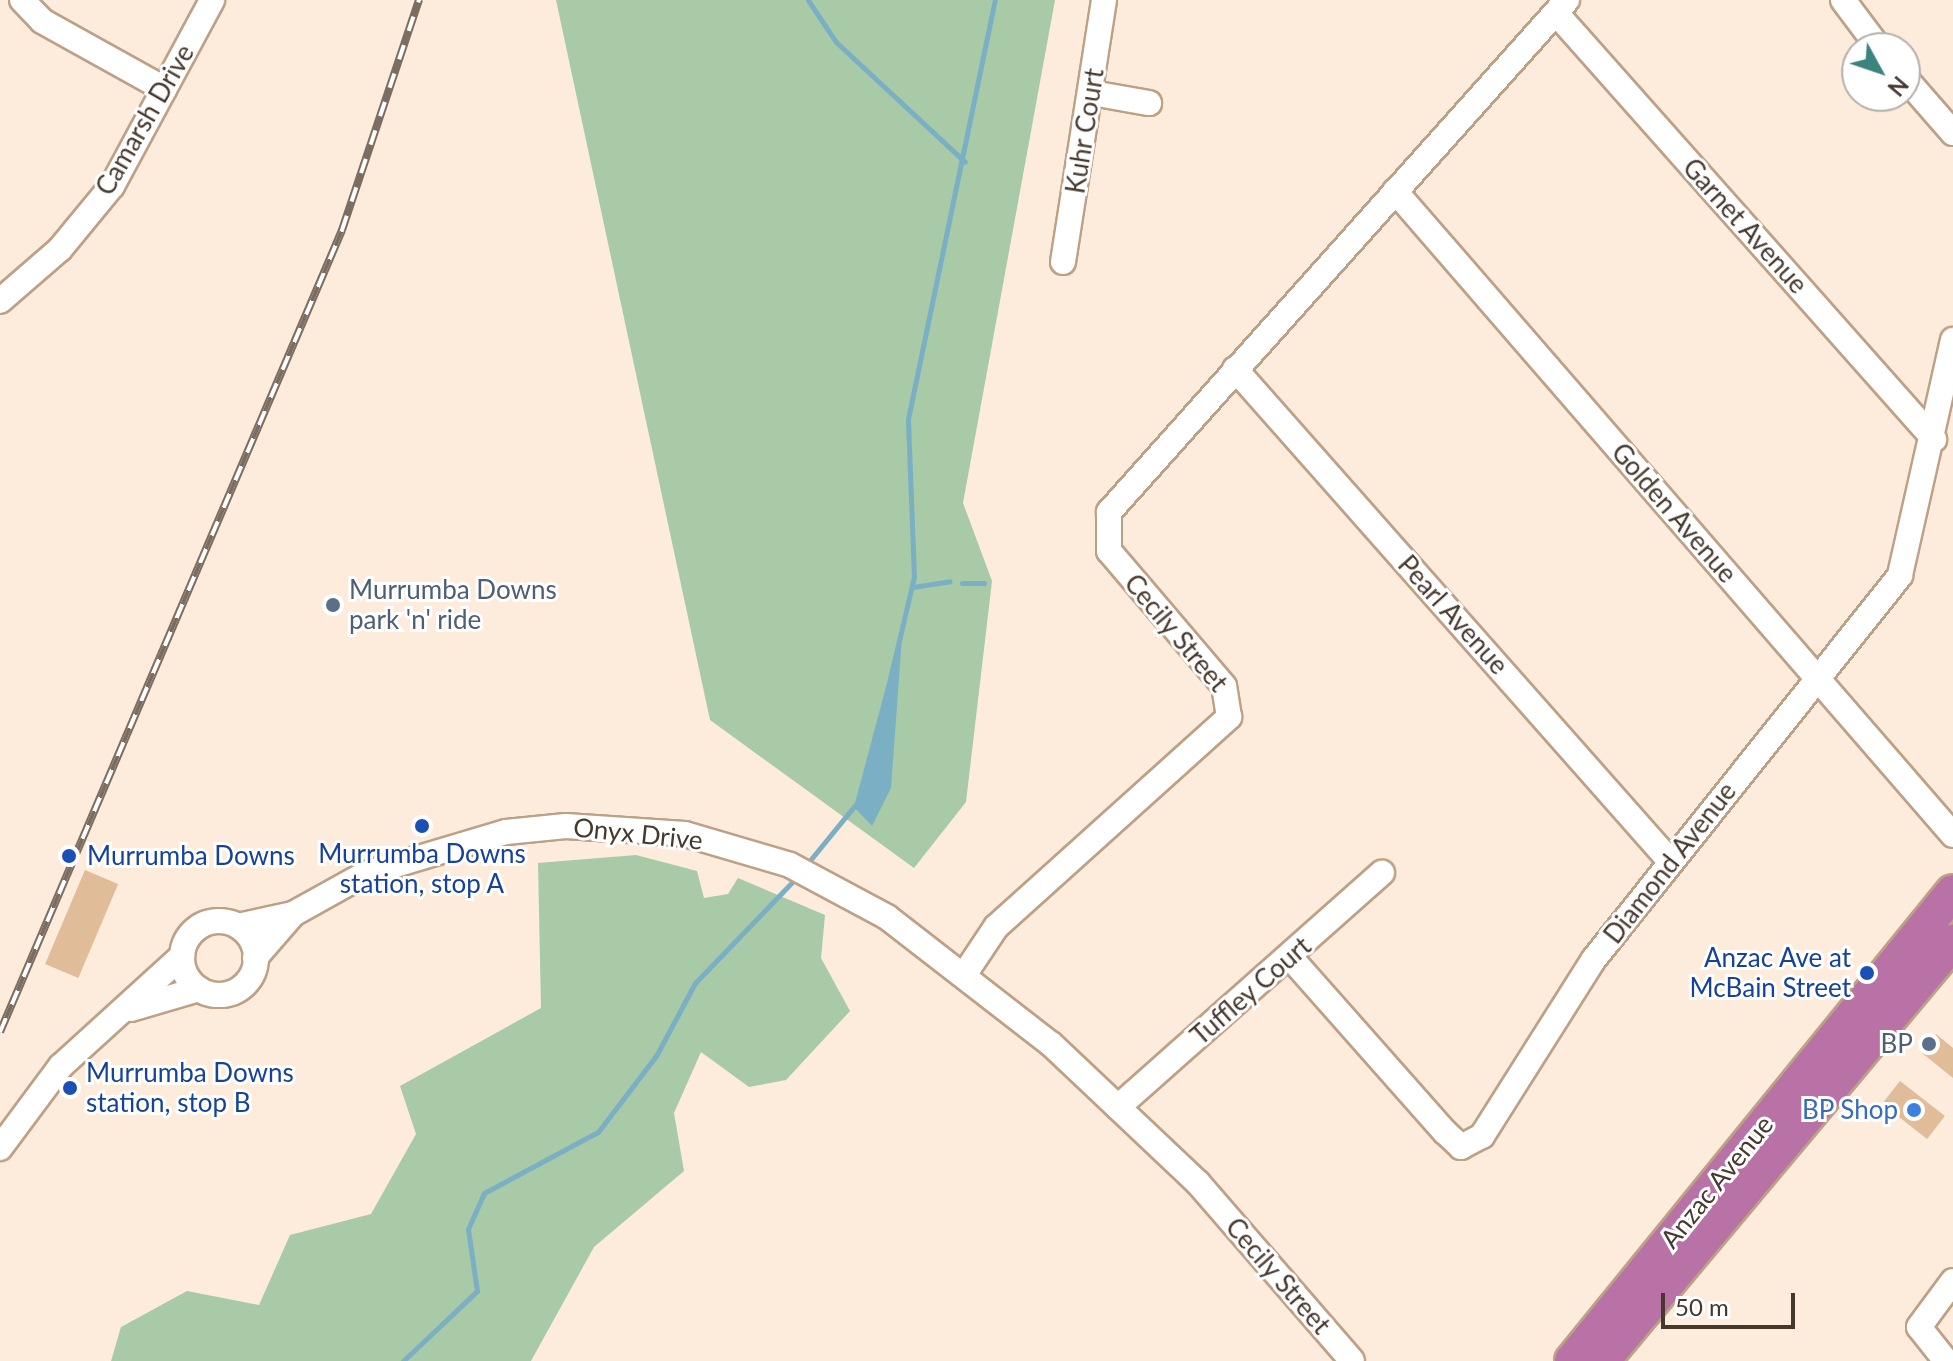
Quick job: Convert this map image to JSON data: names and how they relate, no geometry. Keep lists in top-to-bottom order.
{
  "streets": {
    "highway": ["Anzac Avenue"],
    "street": [
      "Camarsh Drive",
      "Kuhr Court",
      "Garnet Avenue",
      "Golden Avenue",
      "Pearl Avenue",
      "Cecily Street",
      "Onyx Drive",
      "Diamond Avenue",
      "Tuffley Court"
    ]
  },
  "crossings": [
    ["Garnet Avenue", "Cecily Street"],
    ["Garnet Avenue", "Diamond Avenue"],
    ["Golden Avenue", "Cecily Street"],
    ["Golden Avenue", "Diamond Avenue"],
    ["Pearl Avenue", "Cecily Street"],
    ["Pearl Avenue", "Diamond Avenue"],
    ["Cecily Street", "Onyx Drive"],
    ["Cecily Street", "Tuffley Court"],
    ["Diamond Avenue", "Tuffley Court"]
  ],
  "places": [
    "Murrumba Downs park 'n' ride",
    "Murrumba Downs station, stop A",
    "Murrumba Downs",
    "Anzac Ave at McBain Street",
    "BP",
    "Murrumba Downs station, stop B",
    "BP Shop"
  ],
  "scale_bar": "50 m",
  "north": "bottom right"
}
